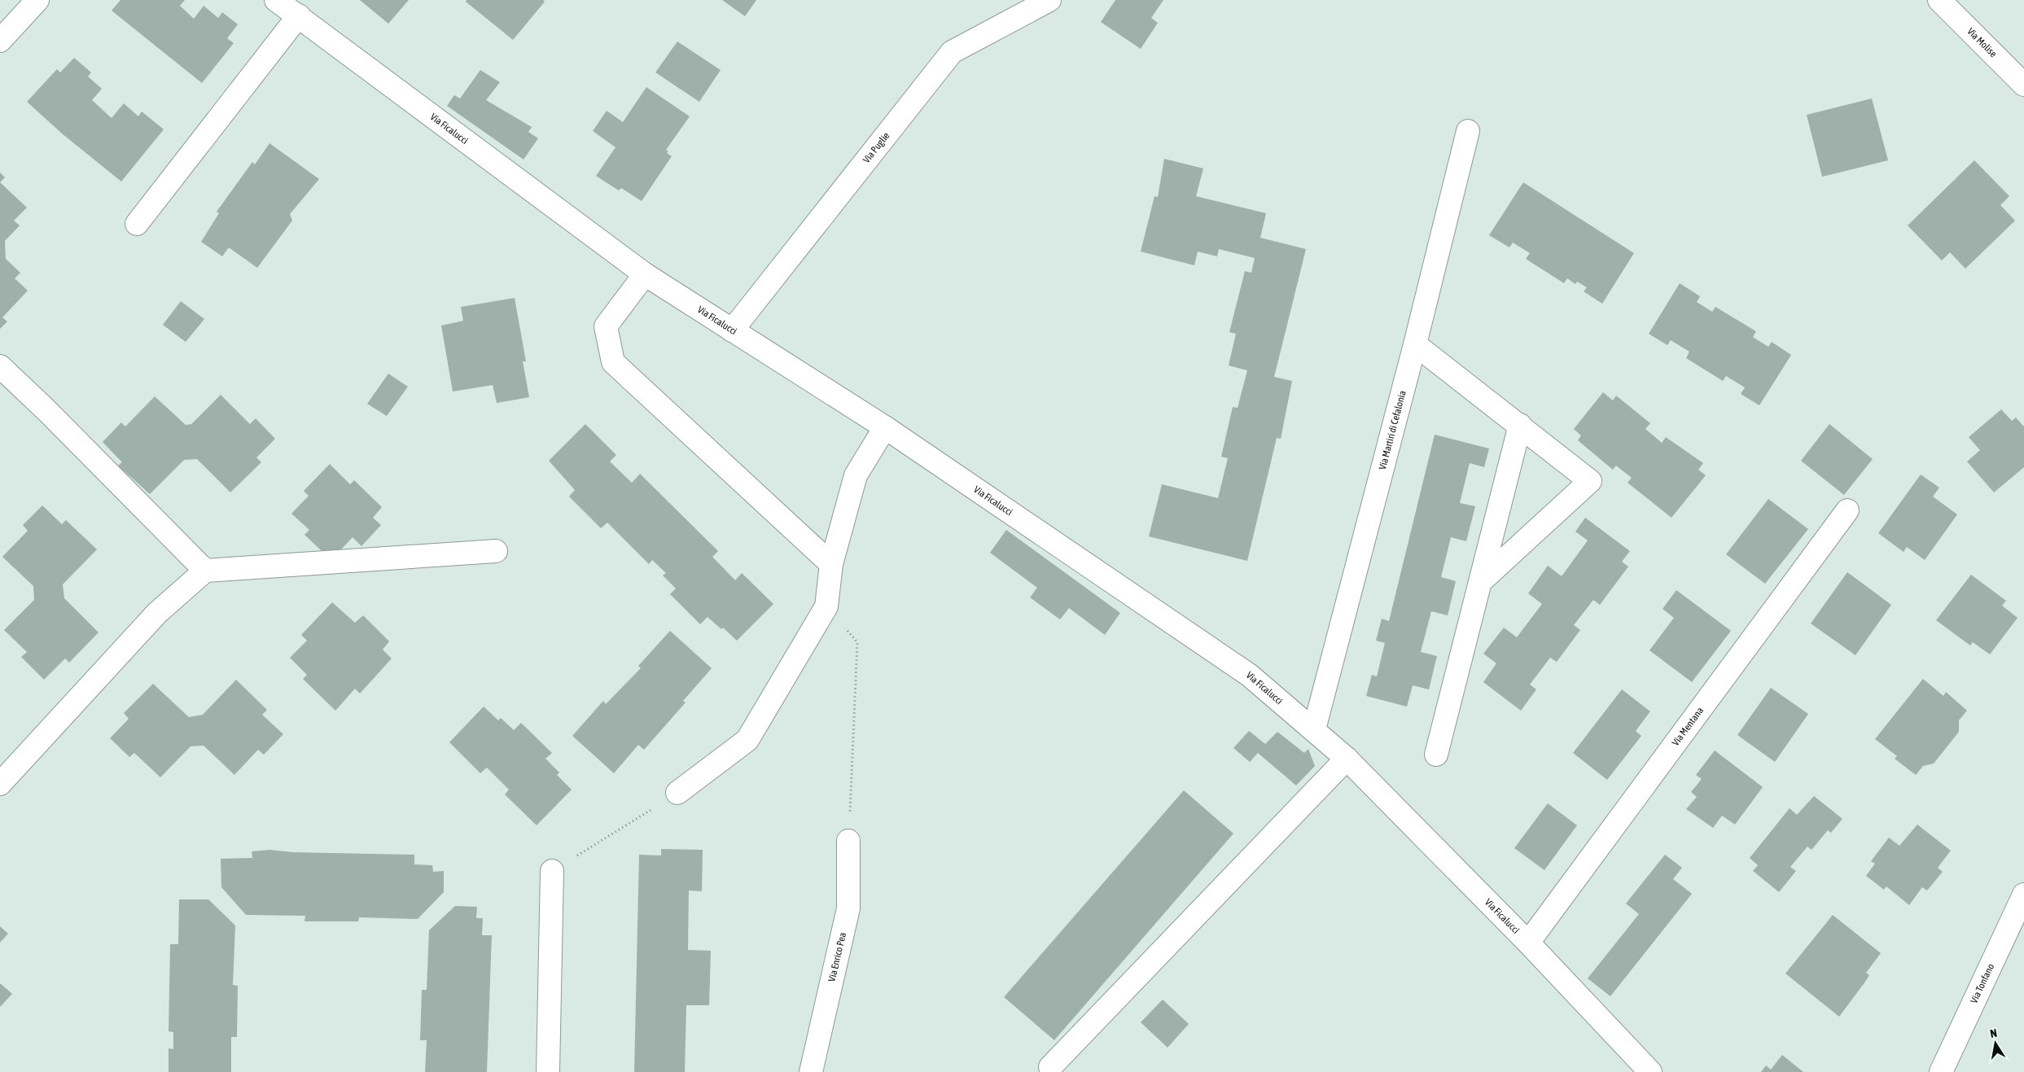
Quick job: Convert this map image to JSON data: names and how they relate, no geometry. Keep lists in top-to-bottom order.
{
  "streets": {
    "street": [
      "Via Molise",
      "Via Ficalucci",
      "Via Puglie",
      "Via Martiri di Cefalonia",
      "Via Mentana",
      "Via Enrico Pea",
      "Via Tonfano"
    ]
  },
  "crossings": [
    ["Via Ficalucci", "Via Puglie"],
    ["Via Ficalucci", "Via Martiri di Cefalonia"],
    ["Via Ficalucci", "Via Mentana"]
  ],
  "north": "top"
}
